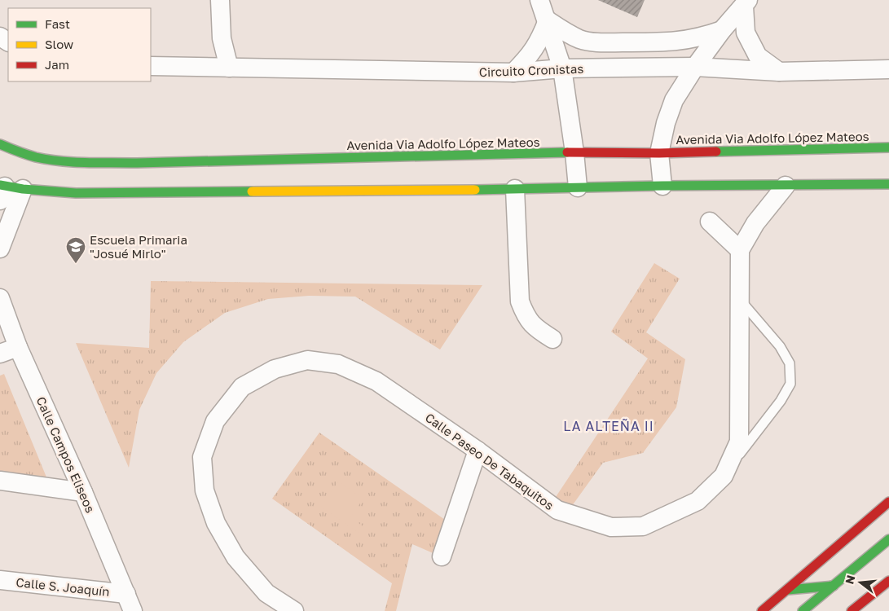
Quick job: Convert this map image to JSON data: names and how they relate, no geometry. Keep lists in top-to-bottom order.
{
  "streets": {
    "main road": ["Avenida Via Adolfo López Mateos"],
    "street": [
      "Circuito Cronistas",
      "Calle Campos Eliseos",
      "Calle Paseo De Tabaquitos",
      "Calle S. Joaquín"
    ]
  },
  "crossings": [
    ["Calle Campos Eliseos", "Calle S. Joaquín"]
  ],
  "districts": ["LA ALTEÑA II"],
  "places": {
    "school or university": ["Escuela Primaria \"Josué Mirlo\""]
  },
  "legend": ["Fast", "Slow", "Jam"],
  "north": "left"
}
